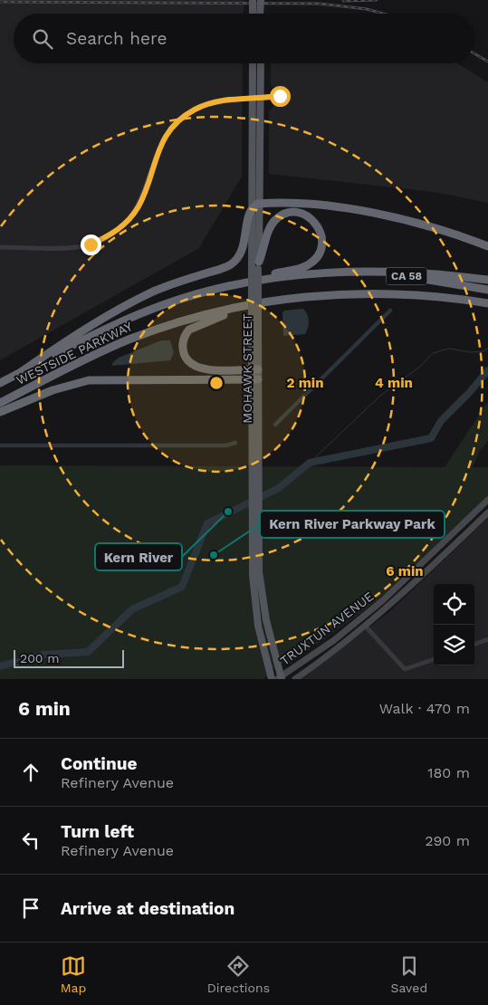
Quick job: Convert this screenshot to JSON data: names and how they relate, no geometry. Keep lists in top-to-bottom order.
{
  "streets": {
    "highway": ["CA 58", "WESTSIDE PARKWAY"],
    "main road": ["MOHAWK STREET", "TRUXTUN AVENUE"]
  },
  "crossings": [
    ["CA 58", "WESTSIDE PARKWAY"],
    ["MOHAWK STREET", "TRUXTUN AVENUE"]
  ],
  "places": ["Kern River", "Kern River Parkway Park"],
  "scale_bar": "200 m",
  "page": {
    "search": "Search here",
    "scale": "200 m",
    "heading": ["6 min", "Walk · 470 m"],
    "list": [
      ["Continue", "Refinery Avenue", "180 m"],
      ["Turn left", "Refinery Avenue", "290 m"],
      "Arrive at destination"
    ],
    "nav": ["Map", "Directions", "Saved"]
  },
  "rings": ["2 min", "4 min", "6 min"]
}
